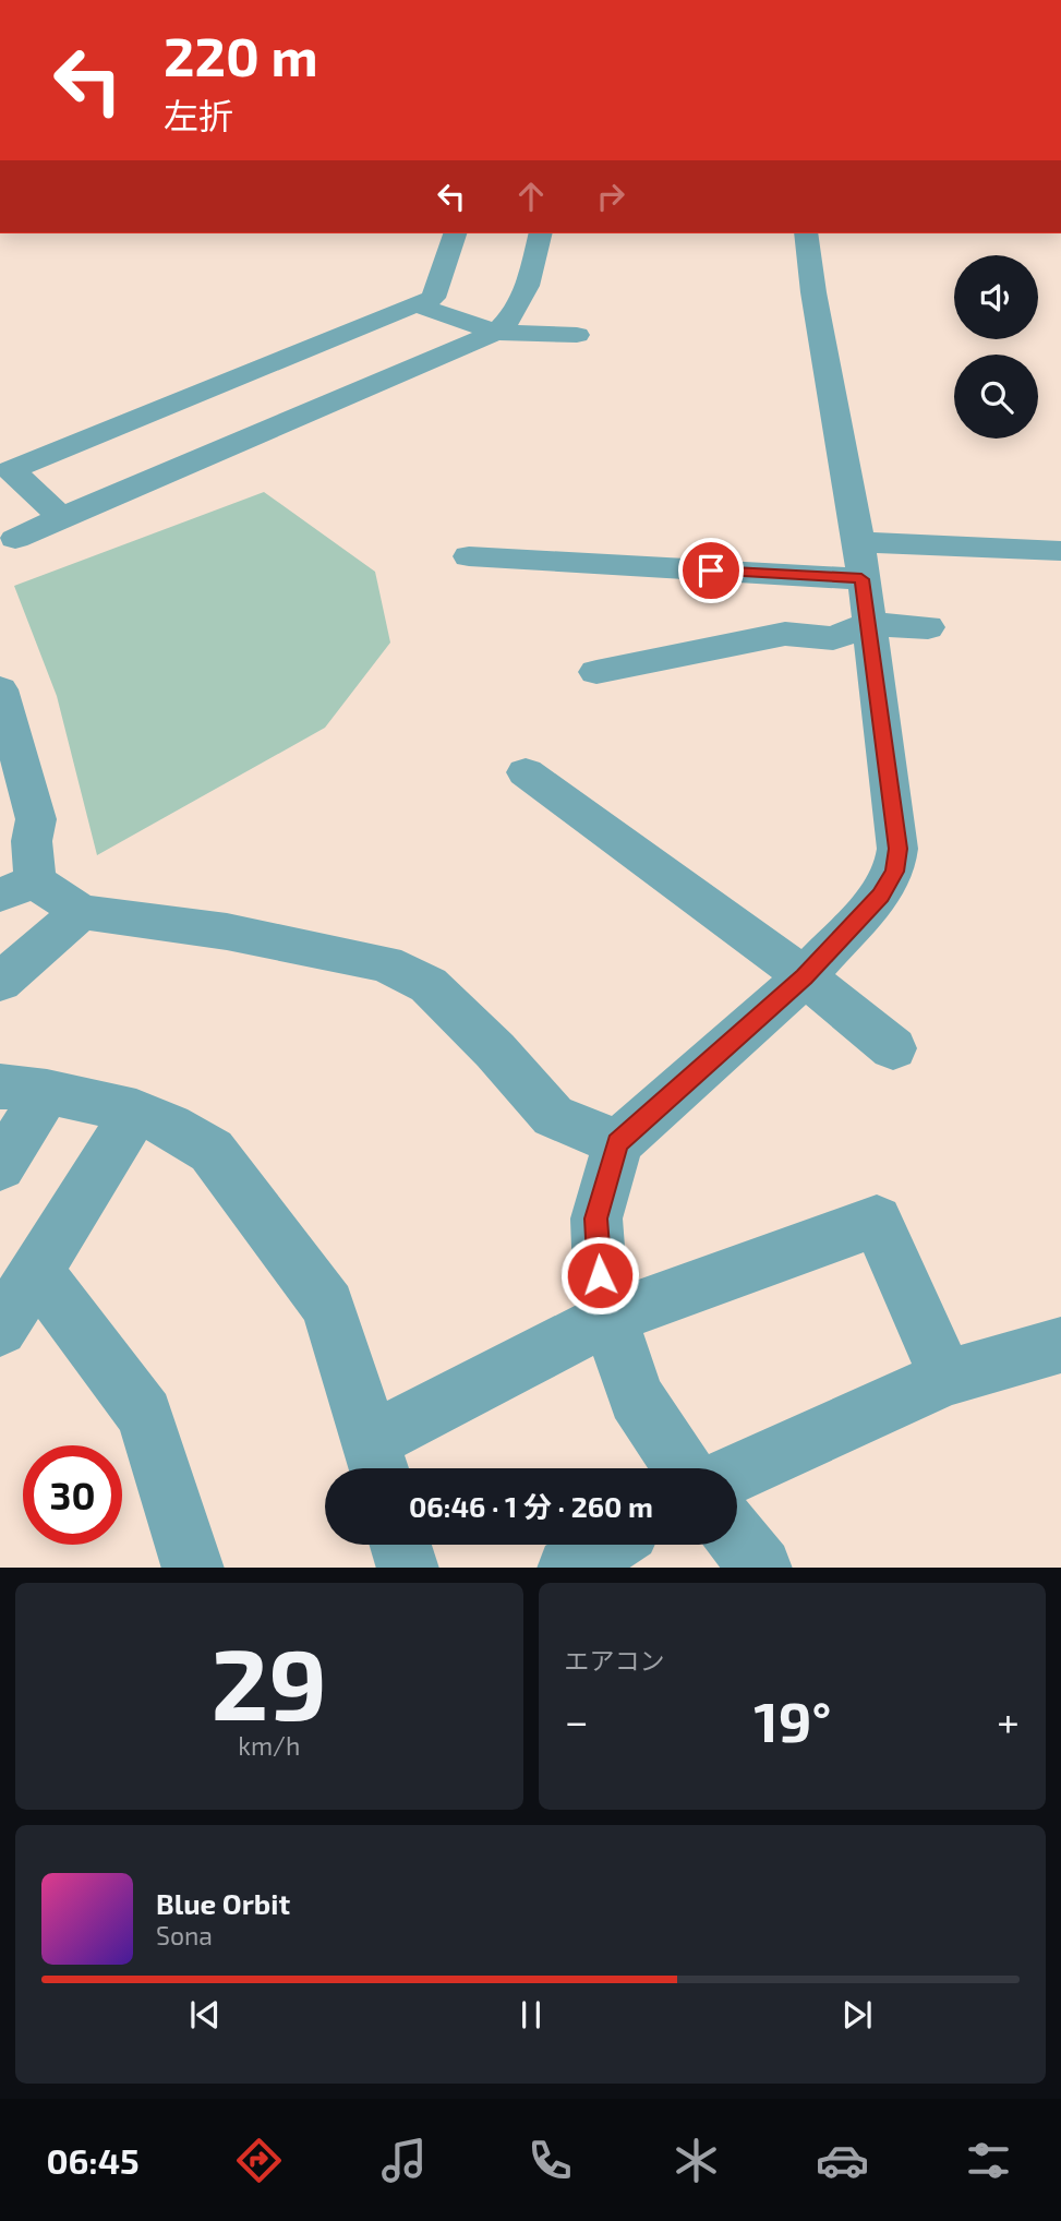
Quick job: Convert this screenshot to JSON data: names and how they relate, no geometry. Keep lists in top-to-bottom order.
{
  "page": {
    "turn": ["220 m", "左折"],
    "limit": "30",
    "trip": "06:46 · 1 分 · 260 m",
    "tile": [
      ["29", "km/h"],
      "エアコン"
    ],
    "heat": ["−", "19°", "+"],
    "song": ["Blue Orbit", "Sona"],
    "tabs": "06:45"
  }
}
